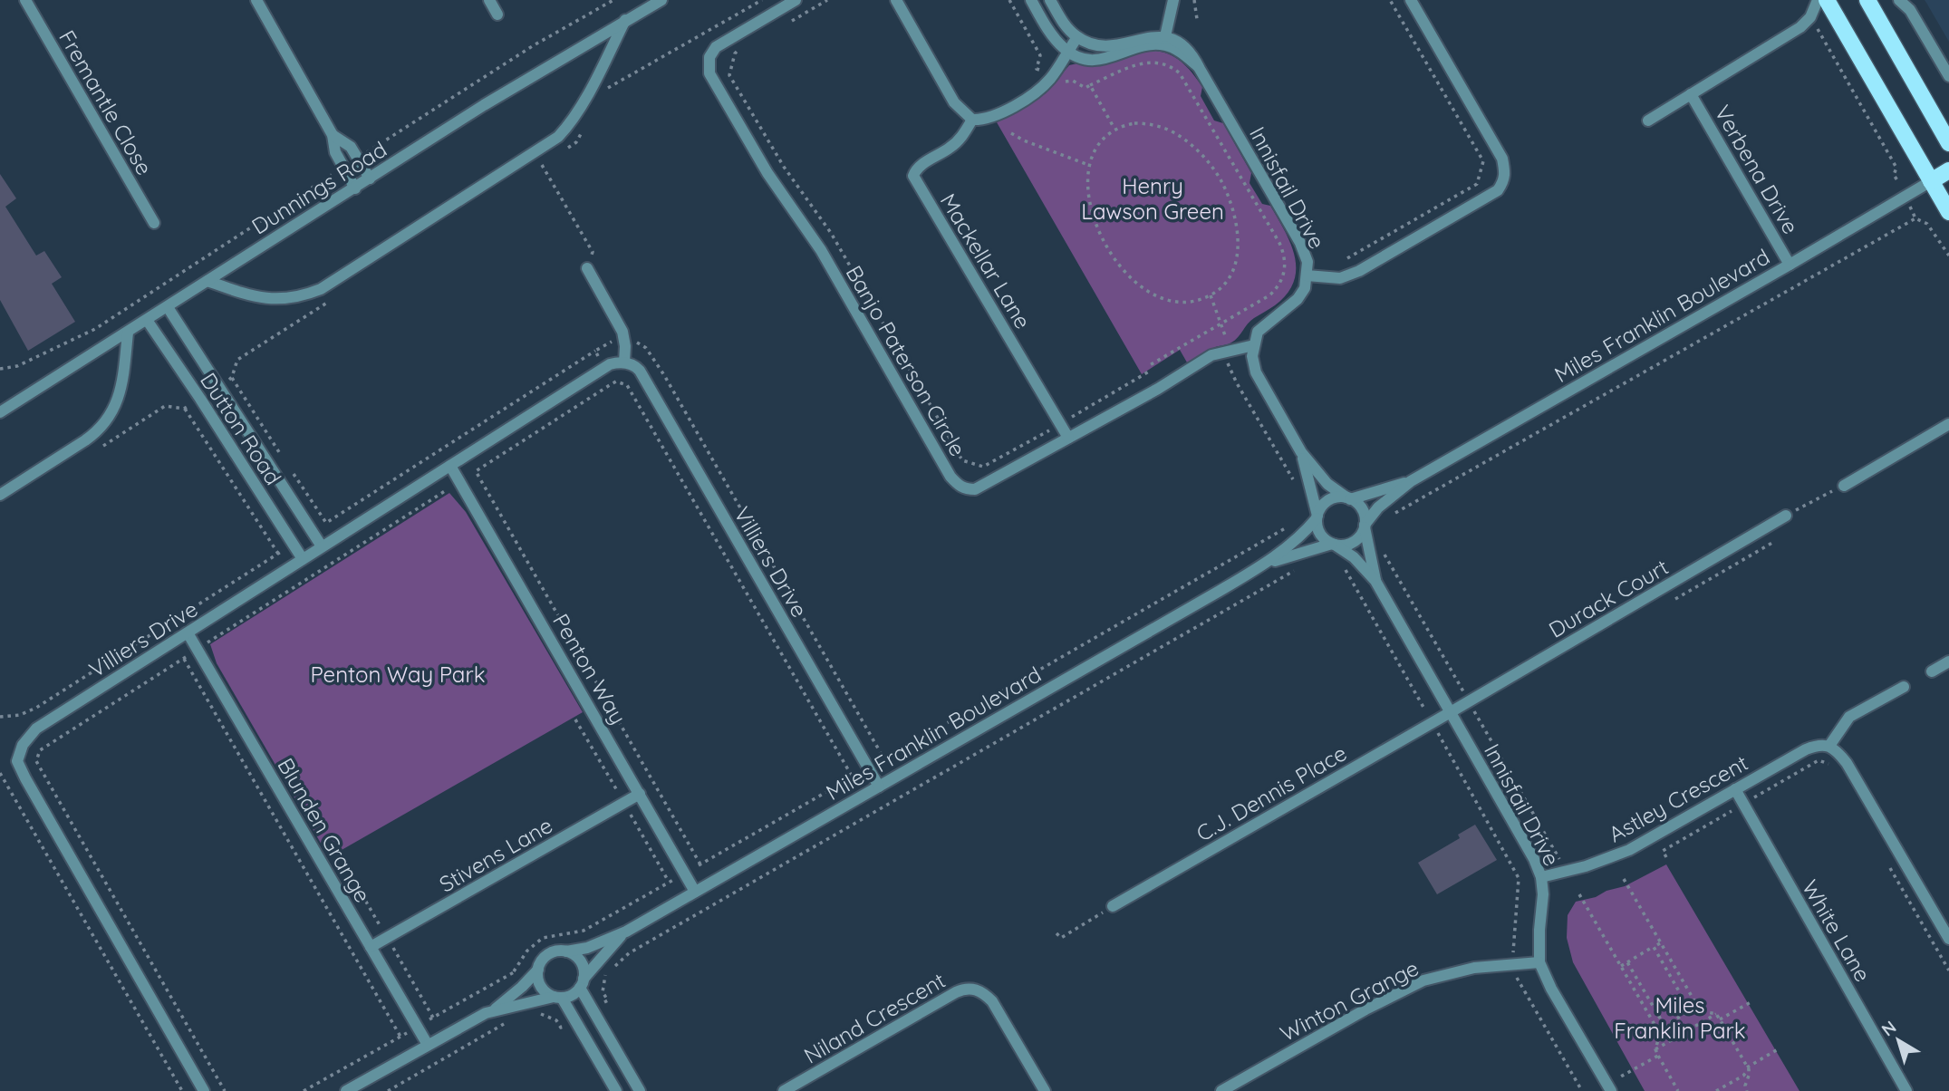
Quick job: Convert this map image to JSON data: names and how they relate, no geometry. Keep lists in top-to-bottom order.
{
  "streets": {
    "street": [
      "Fremantle Close",
      "Verbena Drive",
      "Dunnings Road",
      "Innisfail Drive",
      "Mackellar Lane",
      "Miles Franklin Boulevard",
      "Banjo Paterson Circle",
      "Dutton Road",
      "Villiers Drive",
      "Durack Court",
      "Penton Way",
      "C.J. Dennis Place",
      "Astley Crescent",
      "Blunden Grange",
      "Stivens Lane",
      "White Lane",
      "Winton Grange",
      "Niland Crescent"
    ]
  },
  "crossings": [
    ["Verbena Drive", "Miles Franklin Boulevard"],
    ["Dunnings Road", "Dutton Road"],
    ["Innisfail Drive", "Miles Franklin Boulevard"],
    ["Innisfail Drive", "Banjo Paterson Circle"],
    ["Innisfail Drive", "Durack Court"],
    ["Innisfail Drive", "C.J. Dennis Place"],
    ["Innisfail Drive", "Astley Crescent"],
    ["Innisfail Drive", "Winton Grange"],
    ["Mackellar Lane", "Banjo Paterson Circle"],
    ["Miles Franklin Boulevard", "Villiers Drive"],
    ["Miles Franklin Boulevard", "Penton Way"],
    ["Dutton Road", "Villiers Drive"],
    ["Villiers Drive", "Penton Way"],
    ["Villiers Drive", "Blunden Grange"],
    ["Durack Court", "C.J. Dennis Place"],
    ["Penton Way", "Stivens Lane"],
    ["Astley Crescent", "White Lane"],
    ["Blunden Grange", "Stivens Lane"]
  ],
  "parks": ["Henry Lawson Green", "Penton Way Park", "Miles Franklin Park"],
  "north": "top left"
}
